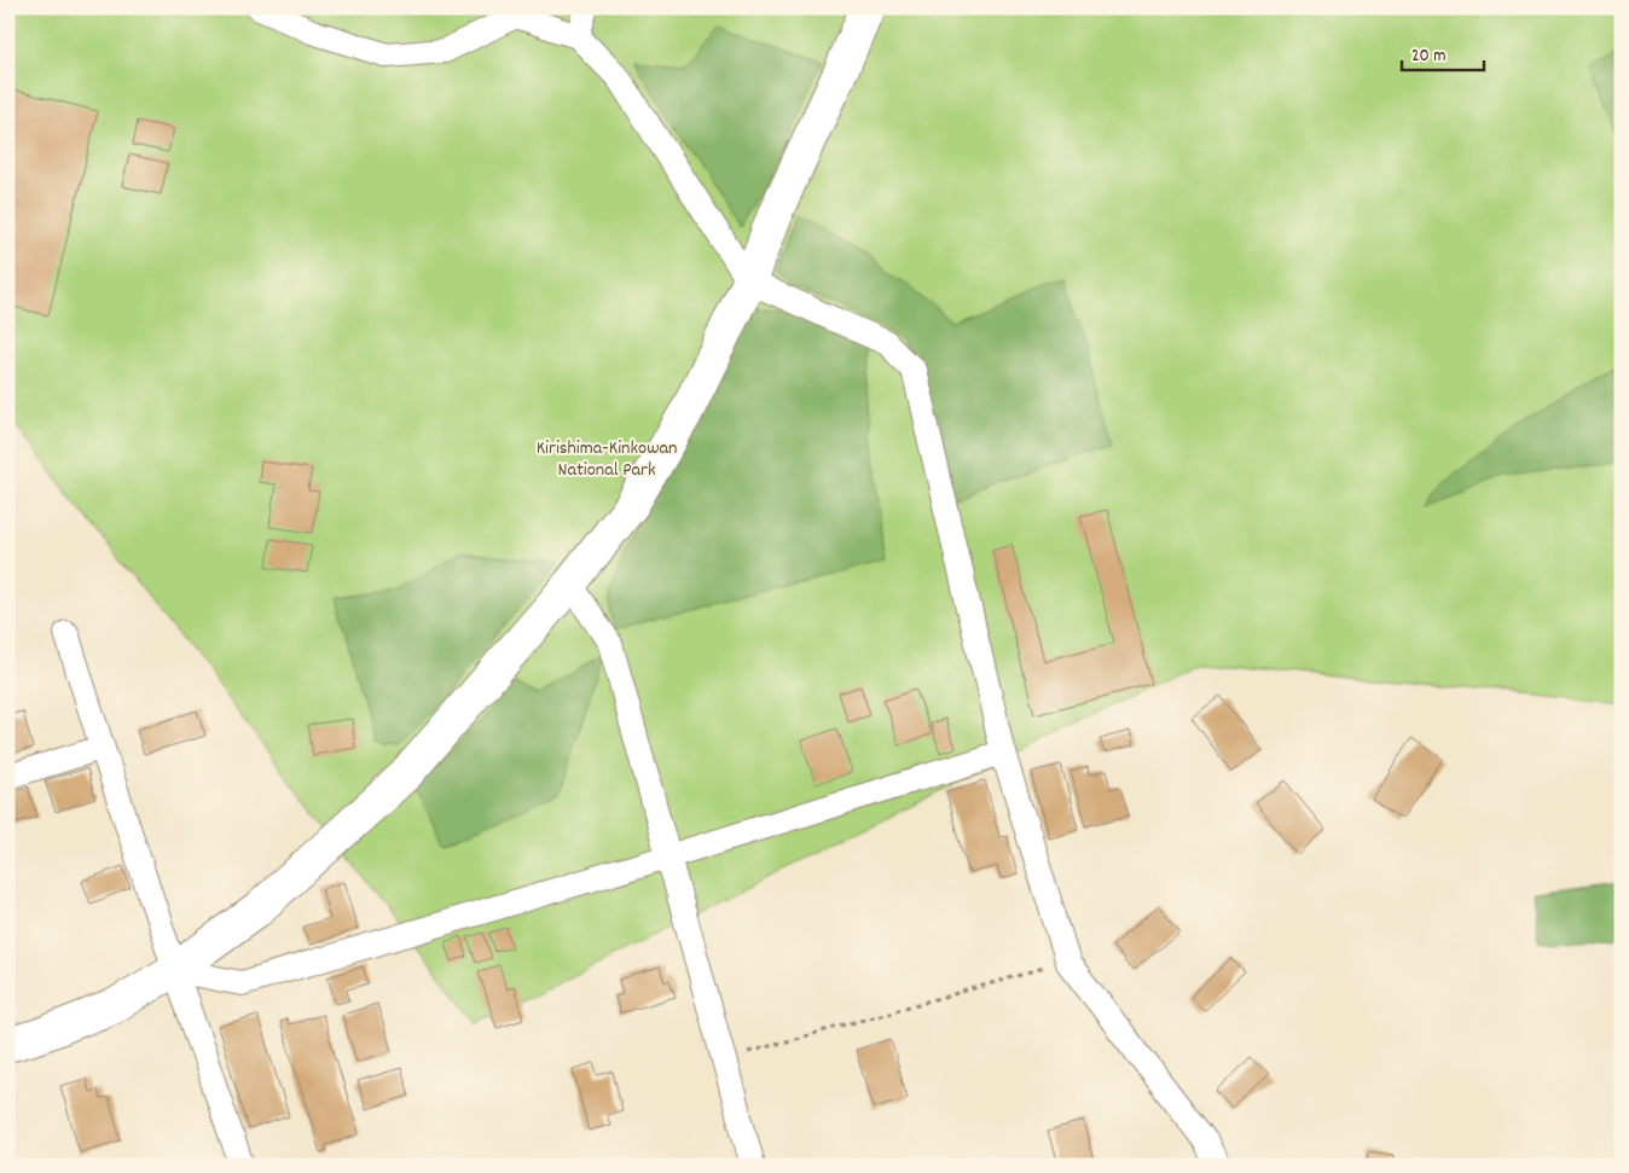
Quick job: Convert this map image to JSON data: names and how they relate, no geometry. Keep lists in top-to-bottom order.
{
  "parks": ["Kirishima-Kinkowan National Park"],
  "scale_bar": "20 m"
}
